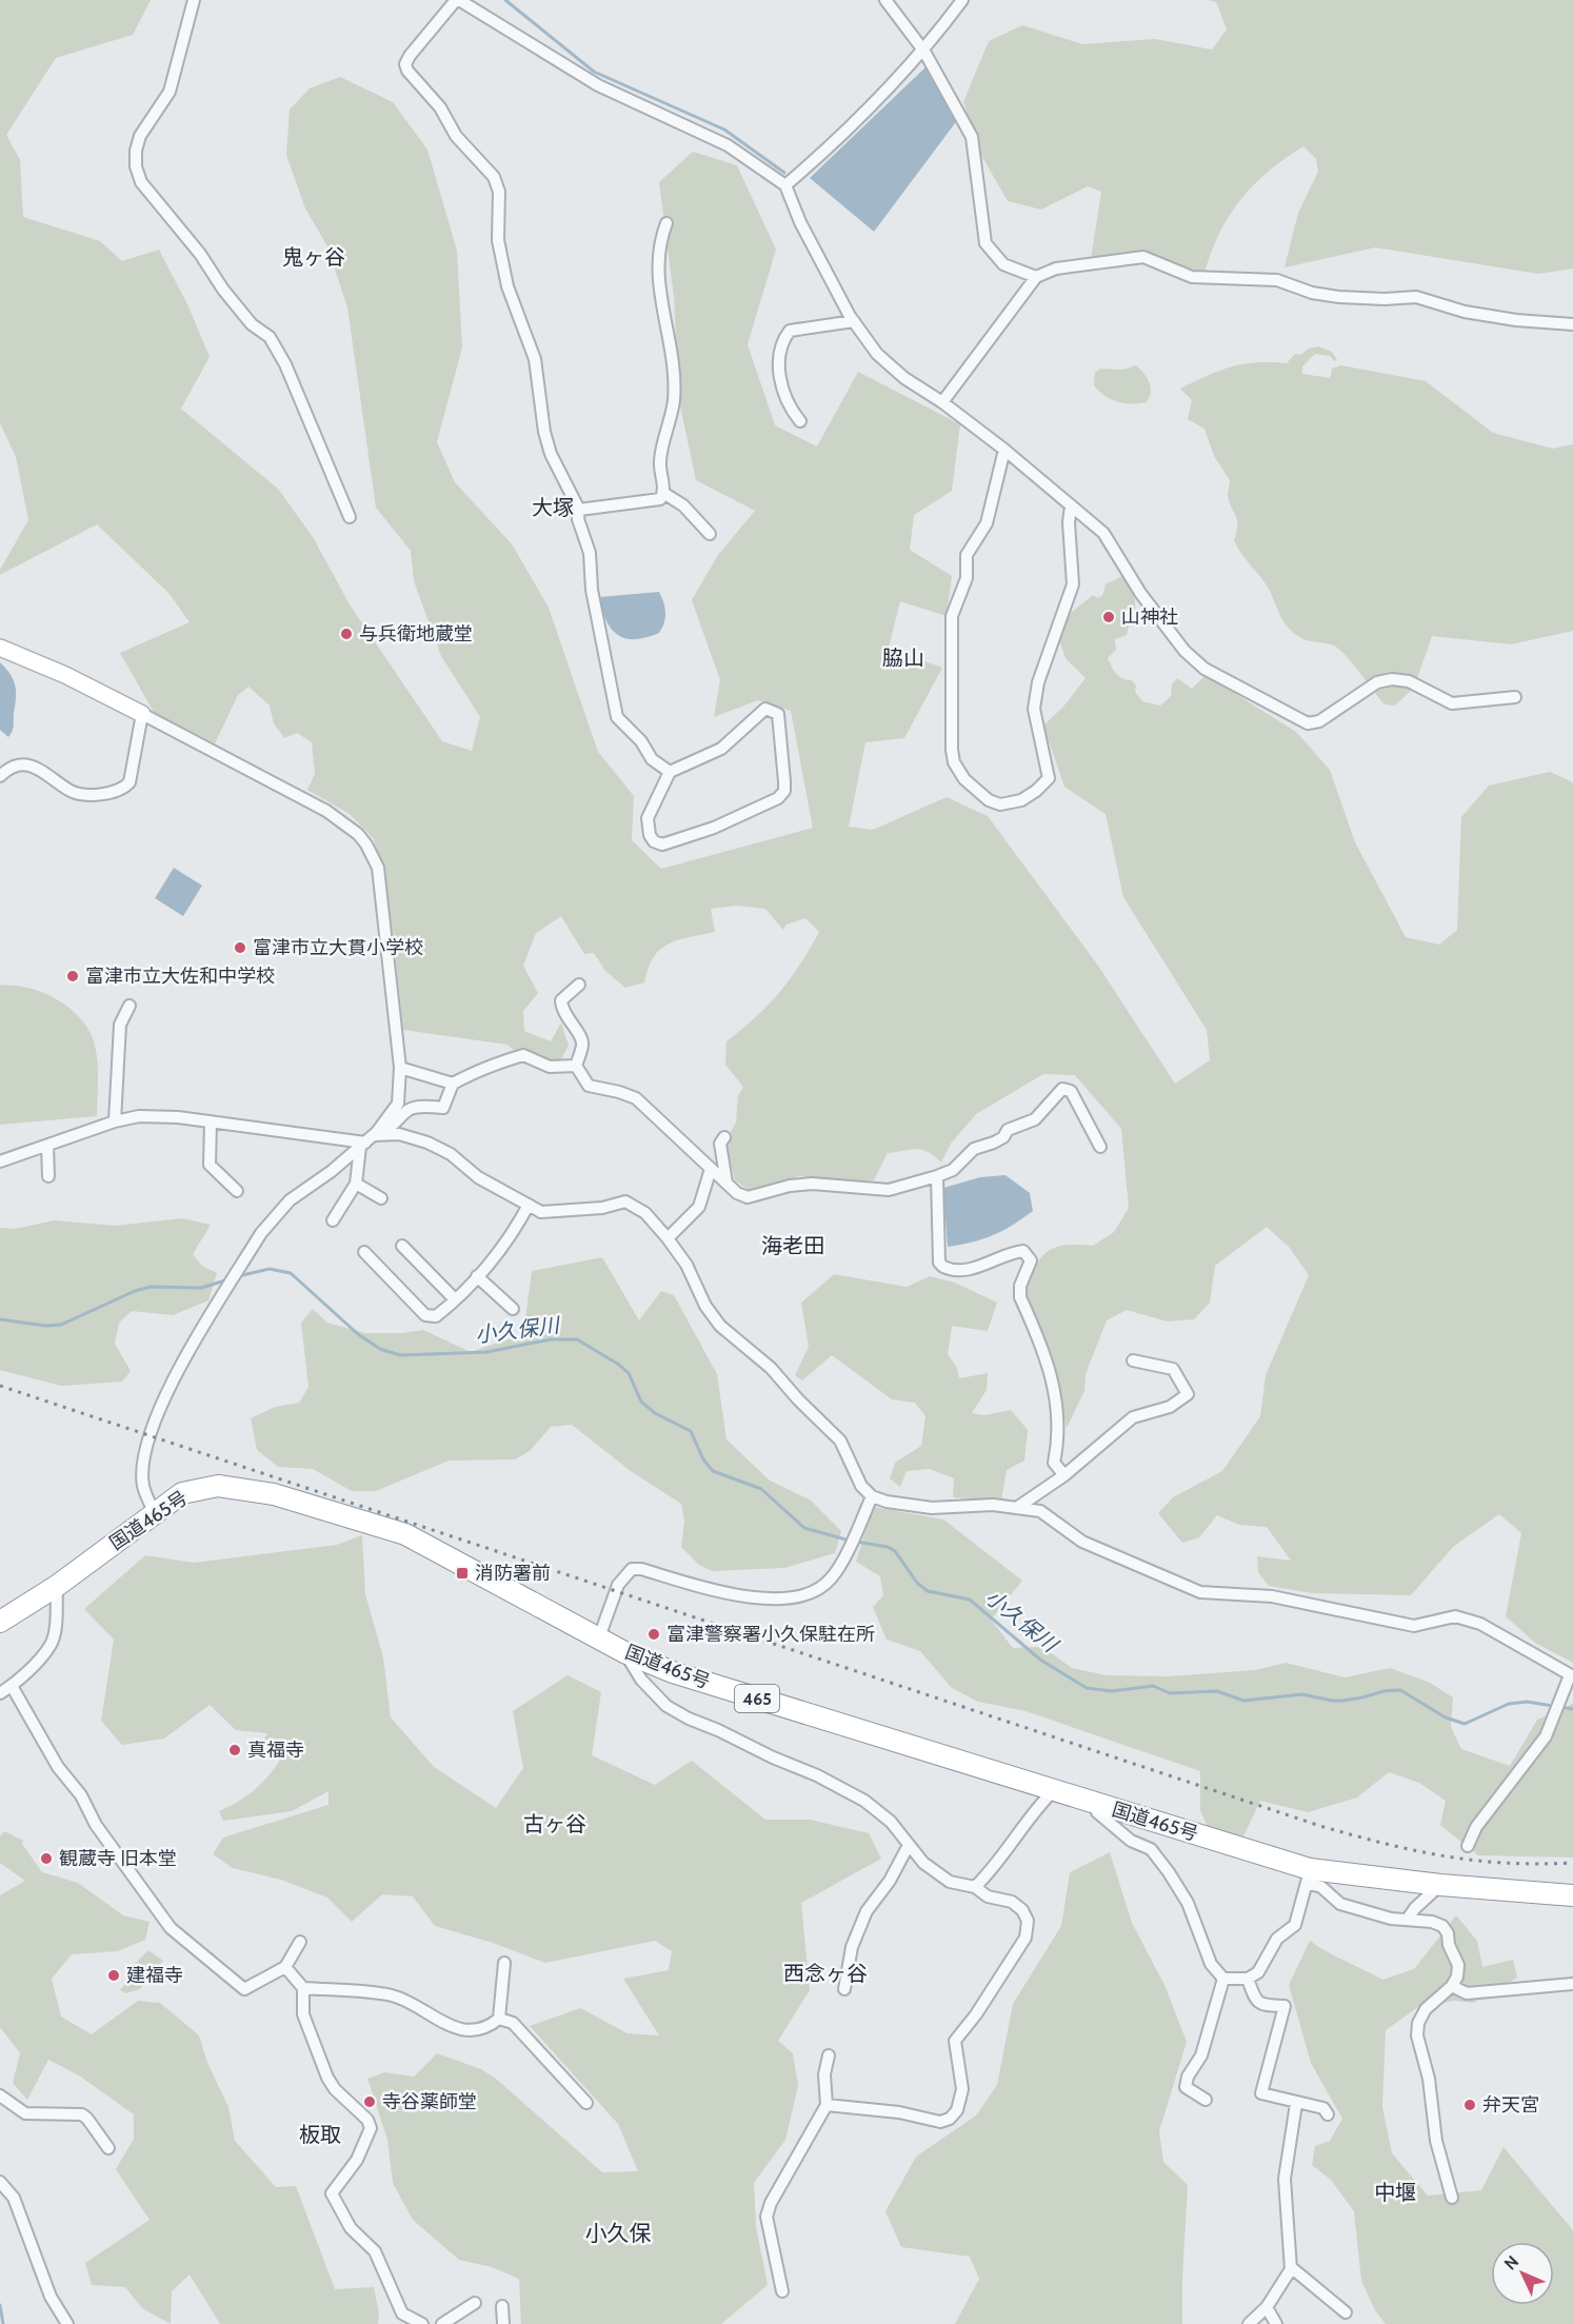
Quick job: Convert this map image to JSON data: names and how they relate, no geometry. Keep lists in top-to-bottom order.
{
  "streets": {
    "highway": ["国道465号", "465"]
  },
  "districts": [
    "鬼ヶ谷",
    "大塚",
    "脇山",
    "海老田",
    "古ヶ谷",
    "西念ヶ谷",
    "板取",
    "中堰",
    "小久保"
  ],
  "water": ["小久保川"],
  "places": {
    "other": [
      "山神社",
      "与兵衛地蔵堂",
      "富津市立大貫小学校",
      "富津市立大佐和中学校",
      "富津警察署小久保駐在所",
      "真福寺",
      "観蔵寺 旧本堂",
      "建福寺",
      "寺谷薬師堂",
      "弁天宮"
    ],
    "transit": ["消防署前"]
  },
  "north": "top left"
}
